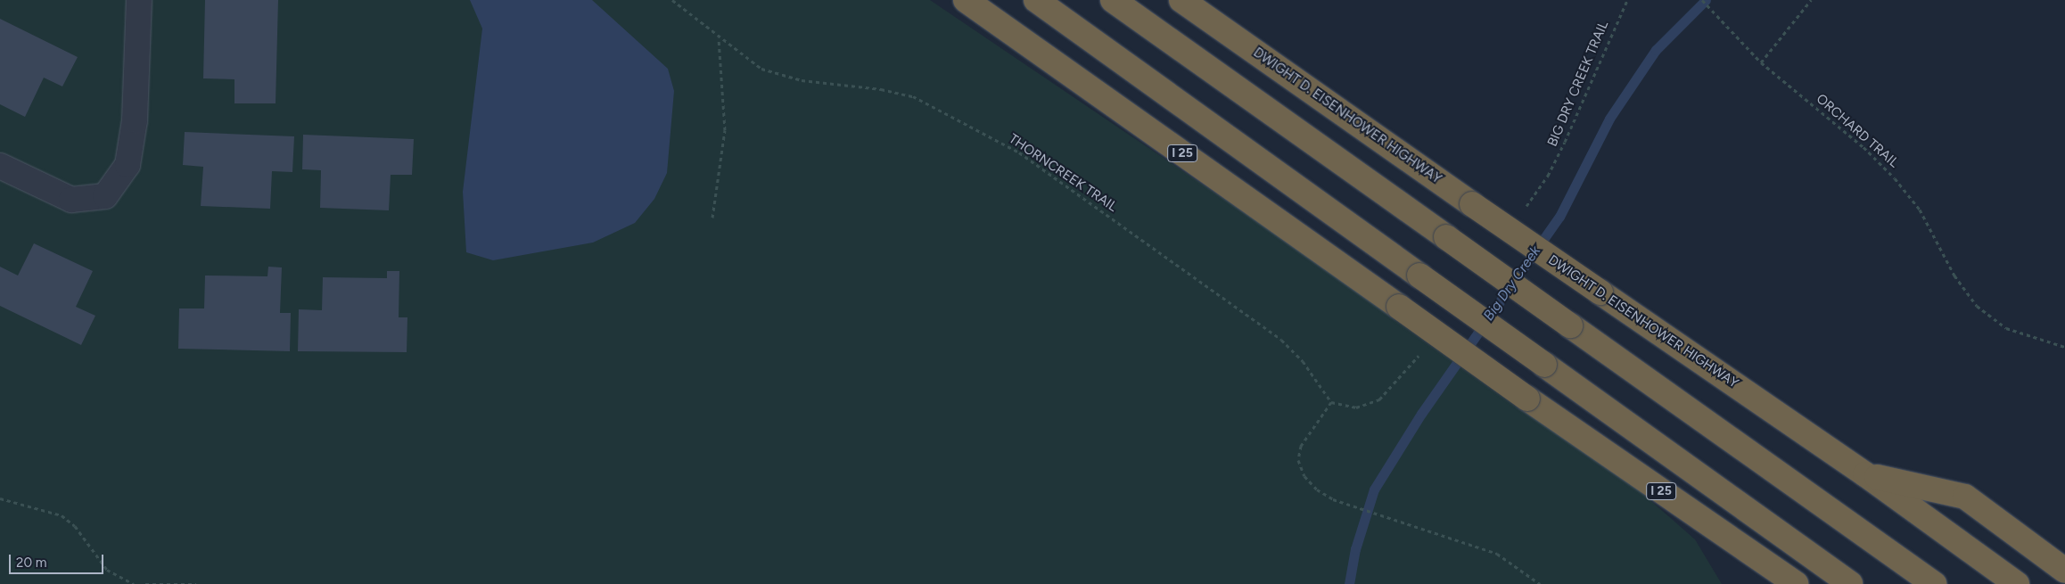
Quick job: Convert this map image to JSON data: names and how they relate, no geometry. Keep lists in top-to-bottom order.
{
  "streets": {
    "highway": ["DWIGHT D. EISENHOWER HIGHWAY", "I 25"],
    "path": ["BIG DRY CREEK TRAIL", "ORCHARD TRAIL", "THORNCREEK TRAIL"]
  },
  "water": ["Big Dry Creek"],
  "scale_bar": "20 m"
}
